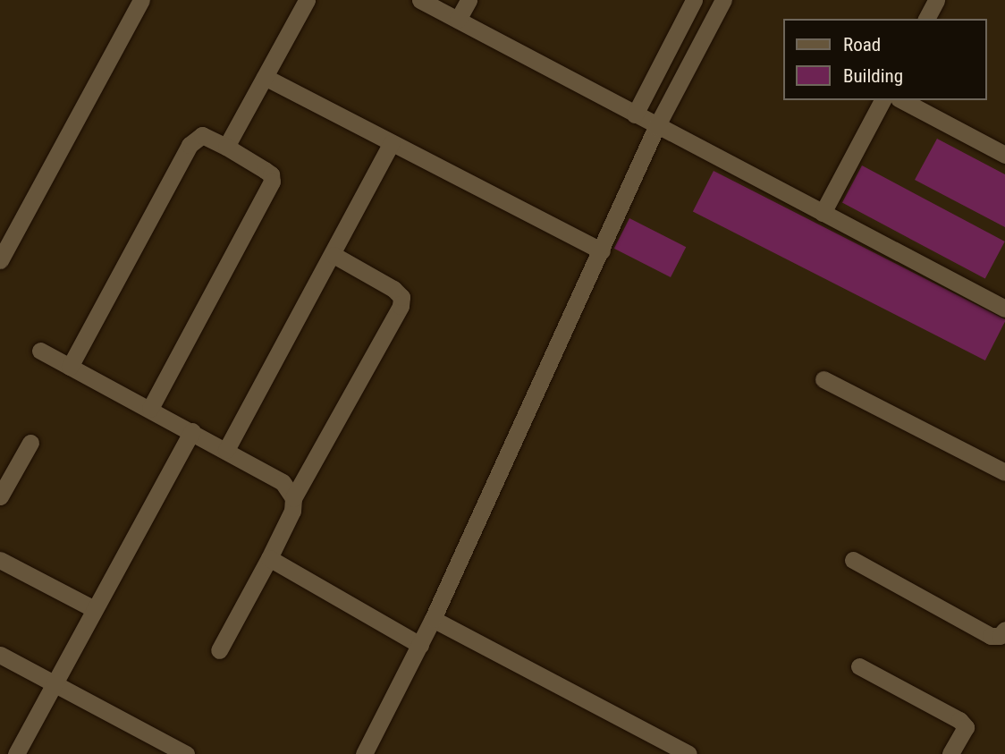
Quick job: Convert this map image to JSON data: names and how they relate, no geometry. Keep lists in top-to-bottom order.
{
  "legend": ["Road", "Building"]
}
